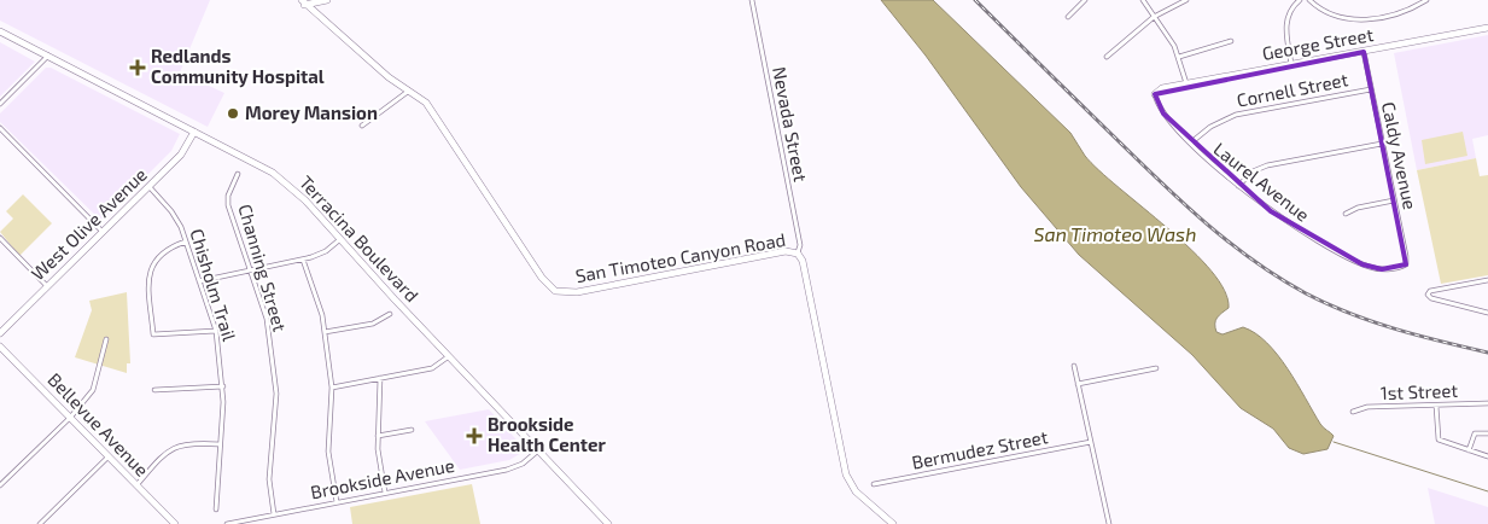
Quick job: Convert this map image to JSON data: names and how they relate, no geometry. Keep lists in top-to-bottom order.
{
  "streets": {
    "main road": [
      "George Street",
      "West Olive Avenue",
      "Terracina Boulevard",
      "San Timoteo Canyon Road",
      "Bellevue Avenue"
    ],
    "street": [
      "Cornell Street",
      "Nevada Street",
      "Caldy Avenue",
      "Laurel Avenue",
      "Channing Street",
      "Chisholm Trail",
      "1st Street",
      "Bermudez Street",
      "Brookside Avenue"
    ]
  },
  "crossings": [
    ["George Street", "Caldy Avenue"],
    ["George Street", "Laurel Avenue"],
    ["Cornell Street", "Caldy Avenue"],
    ["Cornell Street", "Laurel Avenue"],
    ["Nevada Street", "San Timoteo Canyon Road"],
    ["Caldy Avenue", "Laurel Avenue"],
    ["West Olive Avenue", "Terracina Boulevard"],
    ["West Olive Avenue", "Chisholm Trail"],
    ["Terracina Boulevard", "Brookside Avenue"],
    ["Channing Street", "Brookside Avenue"]
  ],
  "water": ["San Timoteo Wash"],
  "places": {
    "health": ["Redlands Community Hospital", "Brookside Health Center"],
    "other": ["Morey Mansion"]
  }
}
